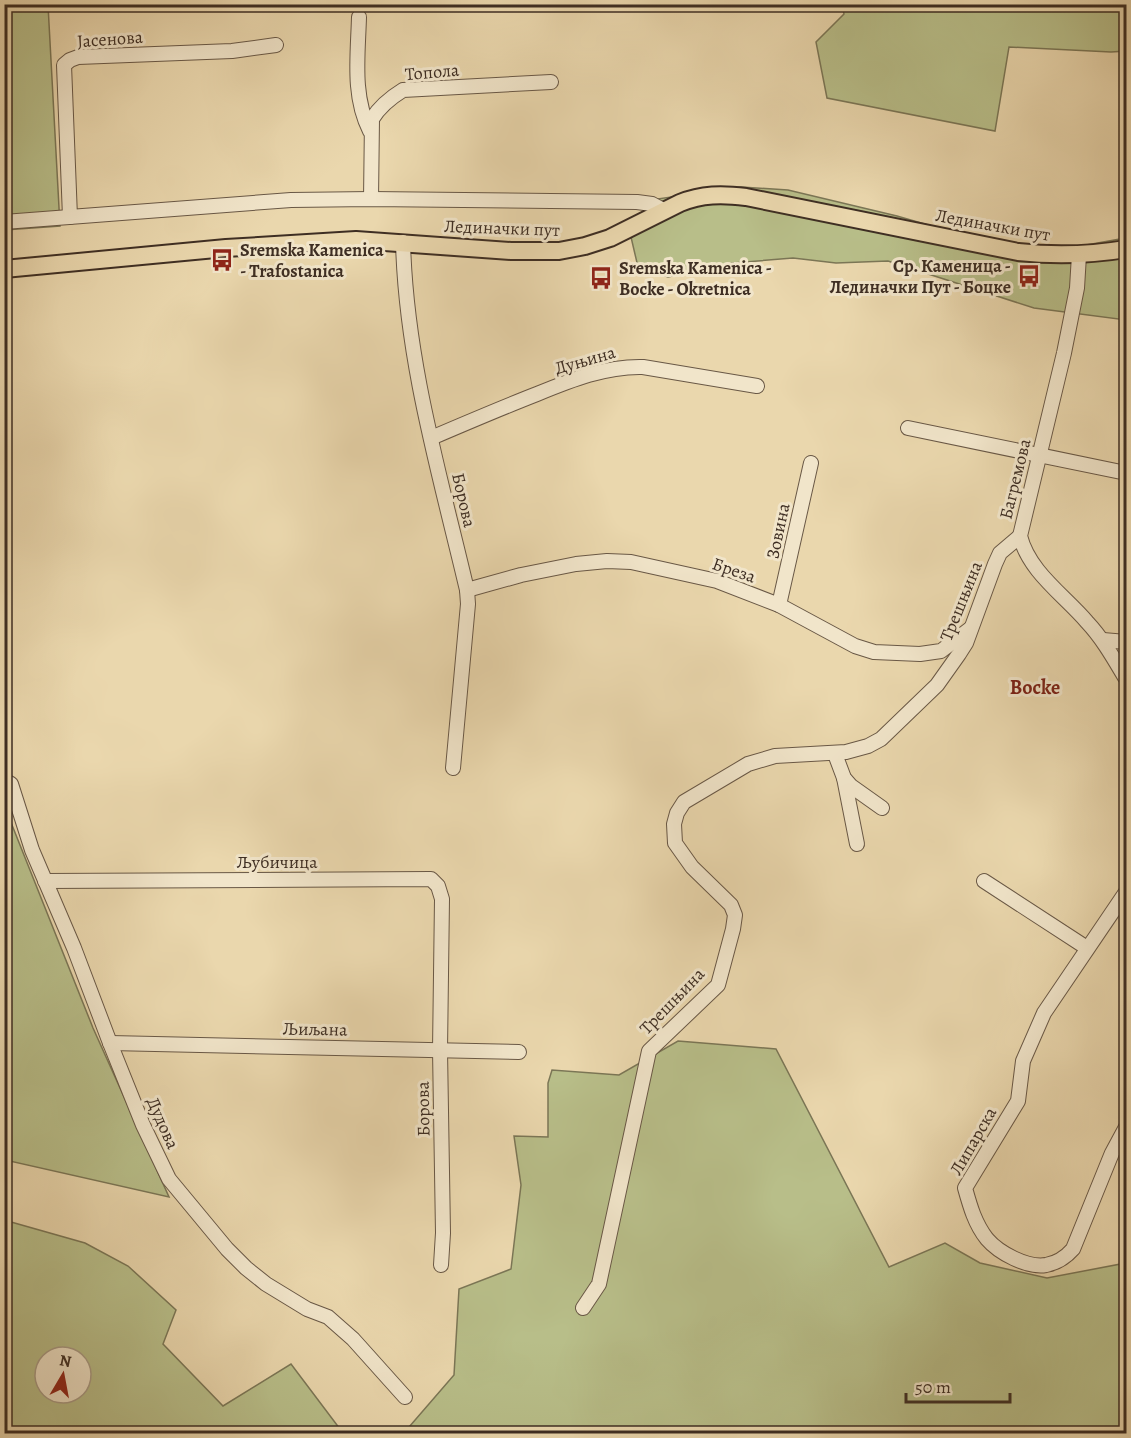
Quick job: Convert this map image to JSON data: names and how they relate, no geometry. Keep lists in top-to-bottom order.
{
  "streets": {
    "main road": ["Лединачки пут"],
    "street": [
      "Јасенова",
      "Топола",
      "Дуњина",
      "Багремова",
      "Борова",
      "Зовина",
      "Бреза",
      "Трешњина",
      "Љубичица",
      "Љиљана",
      "Дудова",
      "Липарска"
    ]
  },
  "crossings": [
    ["Лединачки пут", "Багремова"],
    ["Лединачки пут", "Борова"],
    ["Дуњина", "Борова"],
    ["Багремова", "Трешњина"],
    ["Борова", "Бреза"],
    ["Борова", "Љубичица"],
    ["Борова", "Љиљана"],
    ["Зовина", "Бреза"],
    ["Бреза", "Трешњина"],
    ["Љубичица", "Дудова"],
    ["Љиљана", "Дудова"]
  ],
  "districts": ["Bocke"],
  "places": {
    "bus stop": ["Sremska Kamenica - Trafostanica", "Ср. Каменица - Лединачки Пут - Боцке", "Sremska Kamenica - Bocke - Okretnica"]
  },
  "scale_bar": "50 m",
  "north": "top"
}
